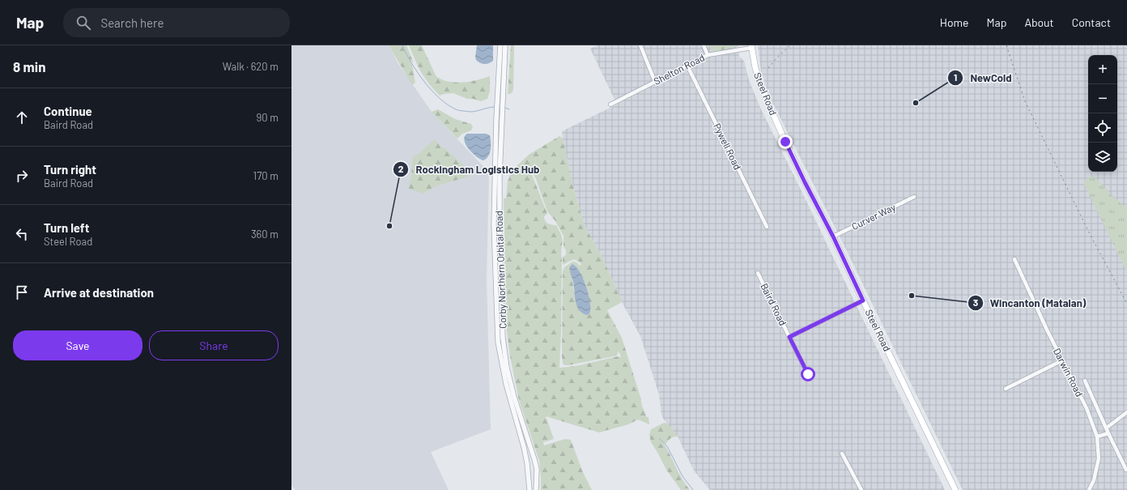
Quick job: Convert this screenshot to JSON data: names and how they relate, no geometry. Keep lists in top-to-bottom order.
{
  "streets": {
    "main road": ["Steel Road"],
    "street": [
      "Shelton Road",
      "Pywell Road",
      "Curver Way",
      "Corby Northern Orbital Road",
      "Baird Road",
      "Darwin Road"
    ]
  },
  "crossings": [
    ["Shelton Road", "Steel Road"],
    ["Shelton Road", "Pywell Road"],
    ["Steel Road", "Curver Way"],
    ["Steel Road", "Baird Road"]
  ],
  "places": ["NewCold", "Rockingham Logistics Hub", "Wincanton (Matalan)"],
  "page": {
    "header": "Map",
    "search": "Search here",
    "nav": [
      "Home",
      "Map",
      "About",
      "Contact"
    ],
    "heading": ["8 min", "Walk · 620 m"],
    "map_buttons": ["+", "−"],
    "list": [
      ["Continue", "Baird Road", "90 m"],
      ["Turn right", "Baird Road", "170 m"],
      ["Turn left", "Steel Road", "360 m"],
      "Arrive at destination"
    ],
    "buttons": ["Save", "Share"]
  }
}
